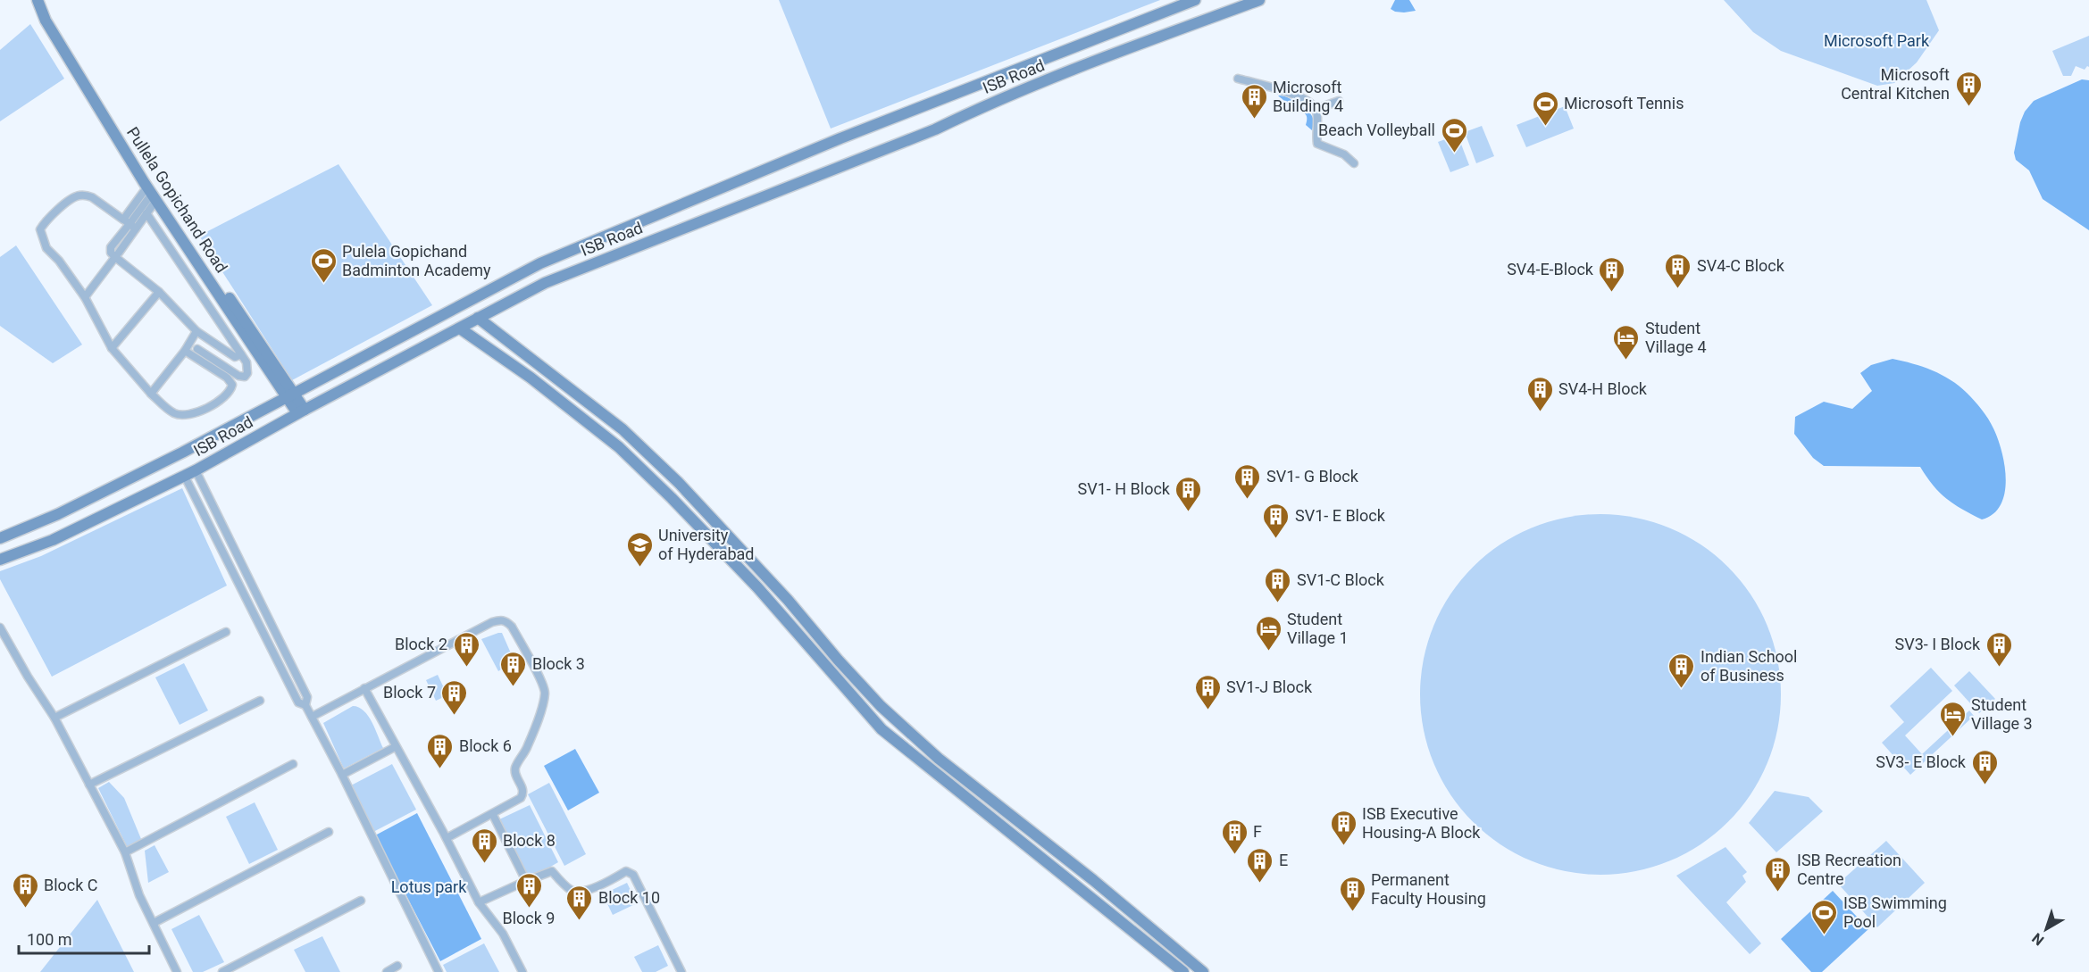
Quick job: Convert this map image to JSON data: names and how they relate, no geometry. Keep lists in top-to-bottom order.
{
  "streets": {
    "street": ["ISB Road", "Pullela Gopichand Road"]
  },
  "crossings": [
    ["ISB Road", "Pullela Gopichand Road"]
  ],
  "parks": ["Microsoft Park", "Lotus park"],
  "places": {
    "building": [
      "Microsoft Central Kitchen",
      "Microsoft Building 4",
      "SV4-C Block",
      "SV4-E-Block",
      "SV4-H Block",
      "SV1- G Block",
      "SV1- H Block",
      "SV1- E Block",
      "SV1-C Block",
      "Block 2",
      "SV3- I Block",
      "Block 3",
      "Indian School of Business",
      "SV1-J Block",
      "Block 7",
      "Block 6",
      "SV3- E Block",
      "ISB Executive Housing-A Block",
      "F",
      "Block 8",
      "E",
      "ISB Recreation Centre",
      "Block C",
      "Block 9",
      "Permanent Faculty Housing",
      "Block 10"
    ],
    "sports": [
      "Microsoft Tennis",
      "Beach Volleyball",
      "Pulela Gopichand Badminton Academy",
      "ISB Swimming Pool"
    ],
    "hotel": ["Student Village 4", "Student Village 1", "Student Village 3"],
    "school or university": ["University of Hyderabad"]
  },
  "scale_bar": "100 m",
  "north": "bottom left"
}
